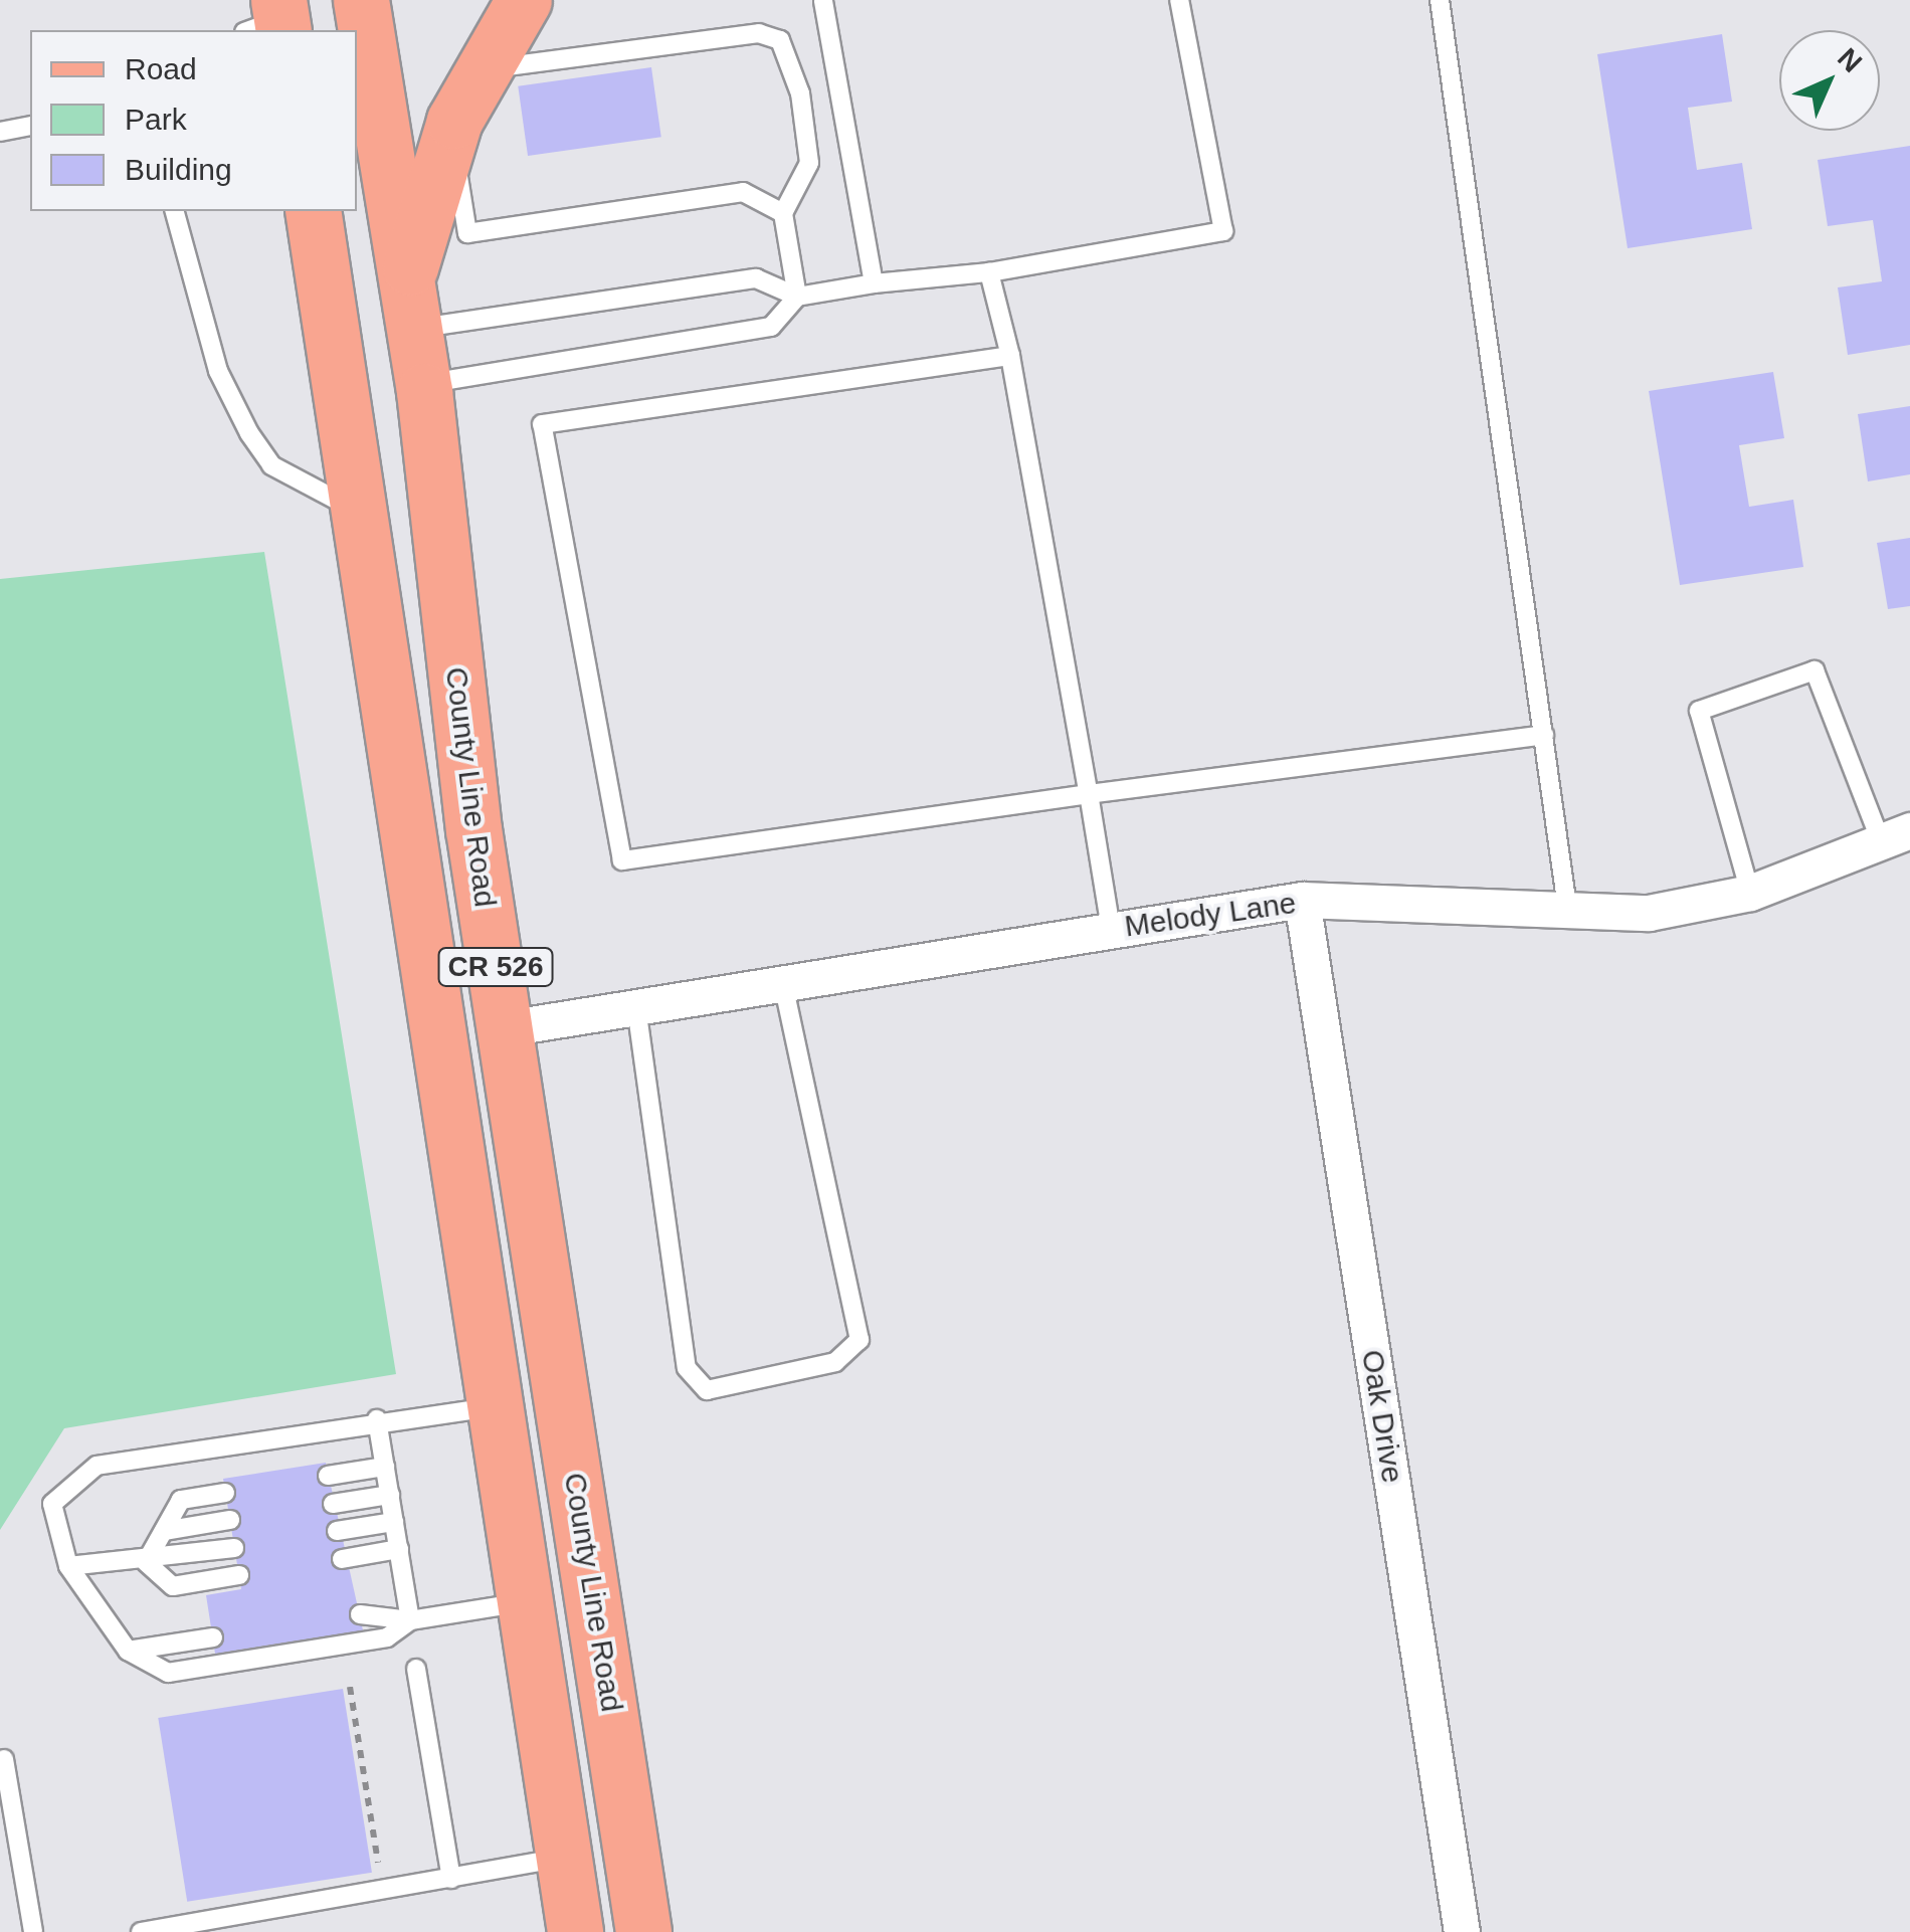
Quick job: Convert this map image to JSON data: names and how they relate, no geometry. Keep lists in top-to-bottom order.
{
  "streets": {
    "main road": ["County Line Road", "CR 526"],
    "street": ["Melody Lane", "Oak Drive"]
  },
  "crossings": [
    ["County Line Road", "Melody Lane"],
    ["Melody Lane", "Oak Drive"]
  ],
  "legend": ["Road", "Park", "Building"],
  "north": "top right"
}
